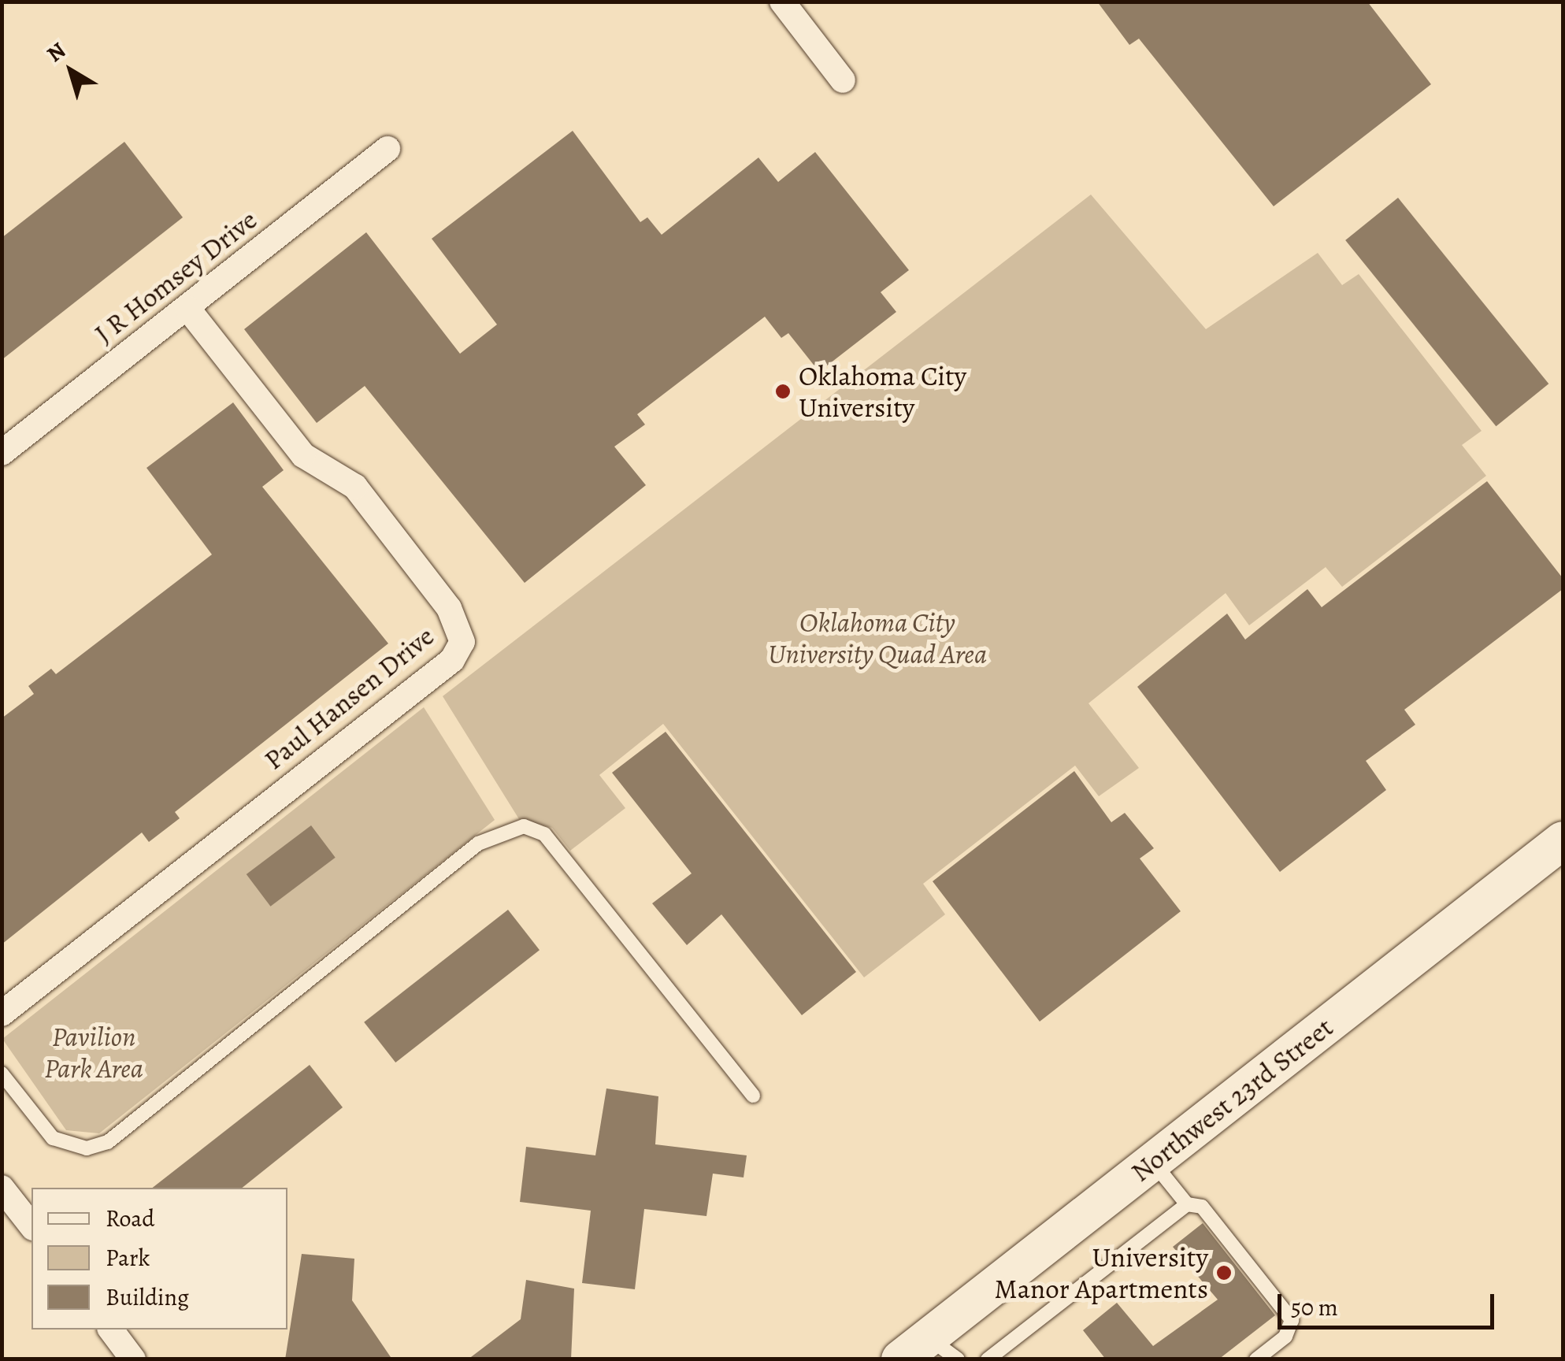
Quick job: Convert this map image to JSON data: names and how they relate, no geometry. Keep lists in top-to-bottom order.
{
  "streets": {
    "main road": ["Northwest 23rd Street"],
    "street": ["J R Homsey Drive", "Paul Hansen Drive"]
  },
  "crossings": [
    ["J R Homsey Drive", "Paul Hansen Drive"]
  ],
  "parks": ["Oklahoma City University Quad Area", "Pavilion Park Area"],
  "places": ["Oklahoma City University", "University Manor Apartments"],
  "legend": ["Road", "Park", "Building"],
  "scale_bar": "50 m",
  "north": "top left"
}
